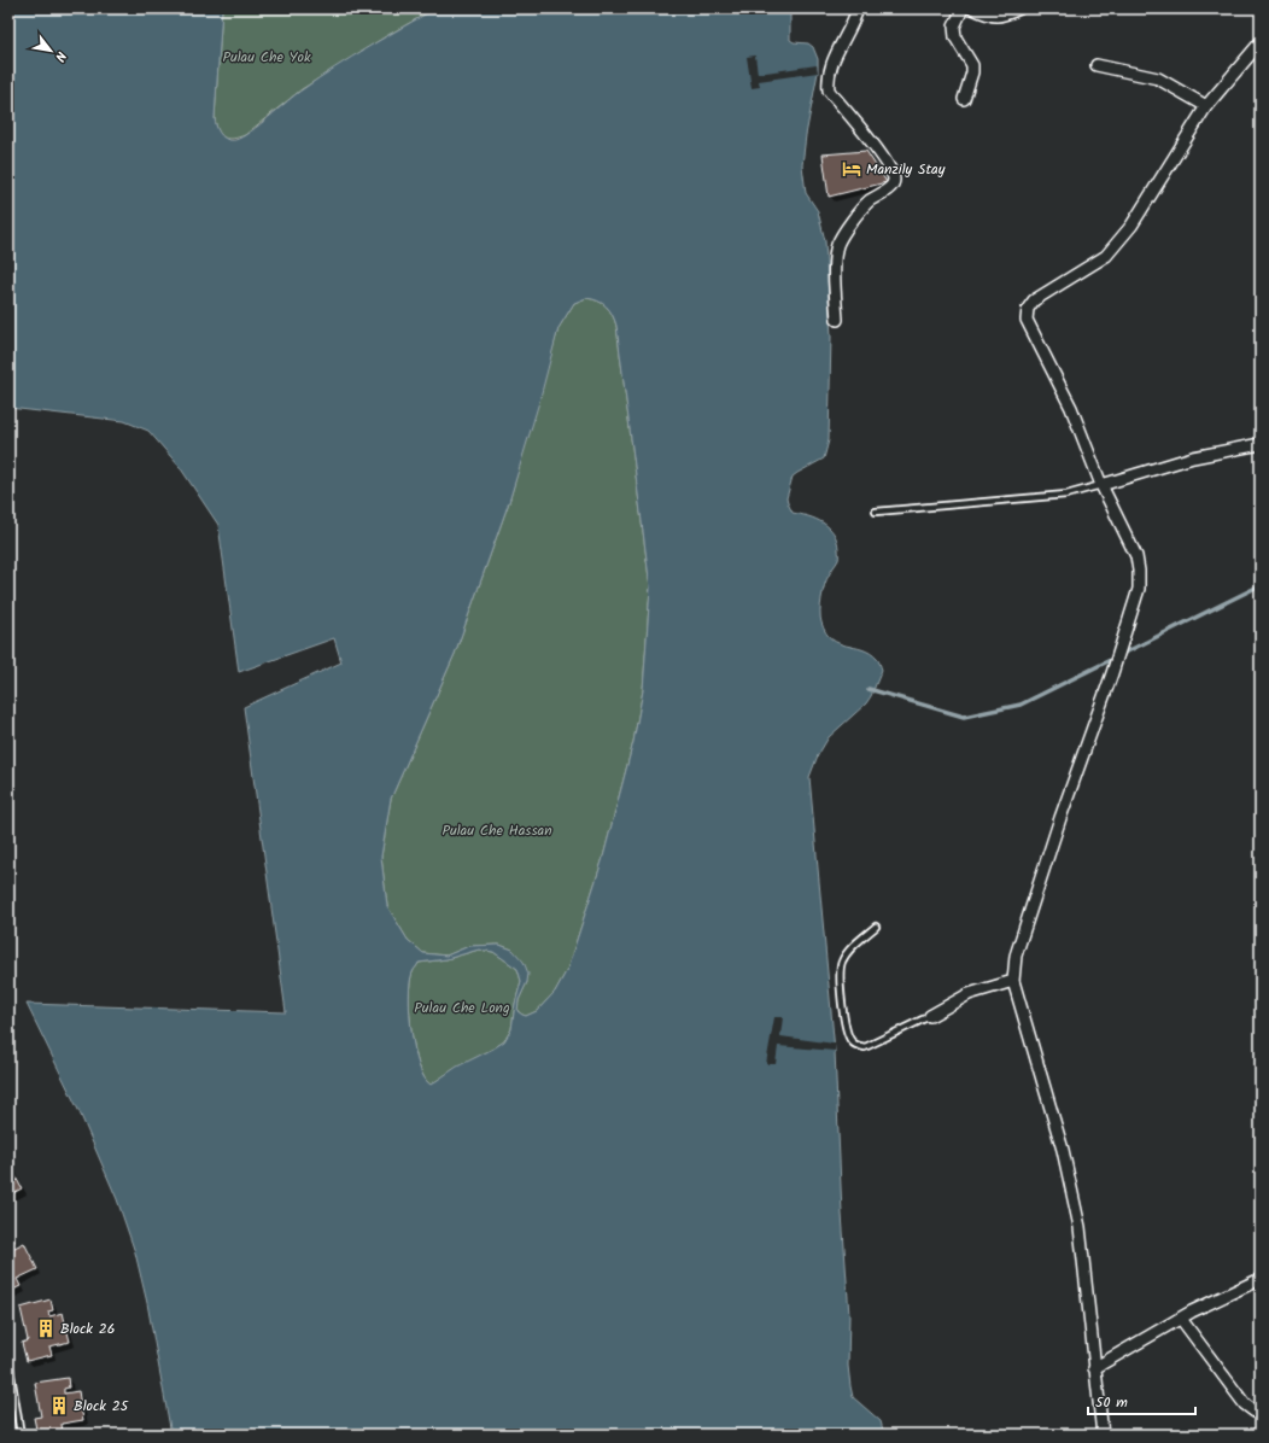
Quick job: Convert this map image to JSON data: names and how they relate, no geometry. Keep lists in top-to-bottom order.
{
  "parks": ["Pulau Che Yok", "Pulau Che Hassan", "Pulau Che Long"],
  "places": {
    "hotel": ["Manzily Stay"],
    "building": ["Block 26", "Block 25"]
  },
  "scale_bar": "50 m",
  "north": "bottom right"
}
